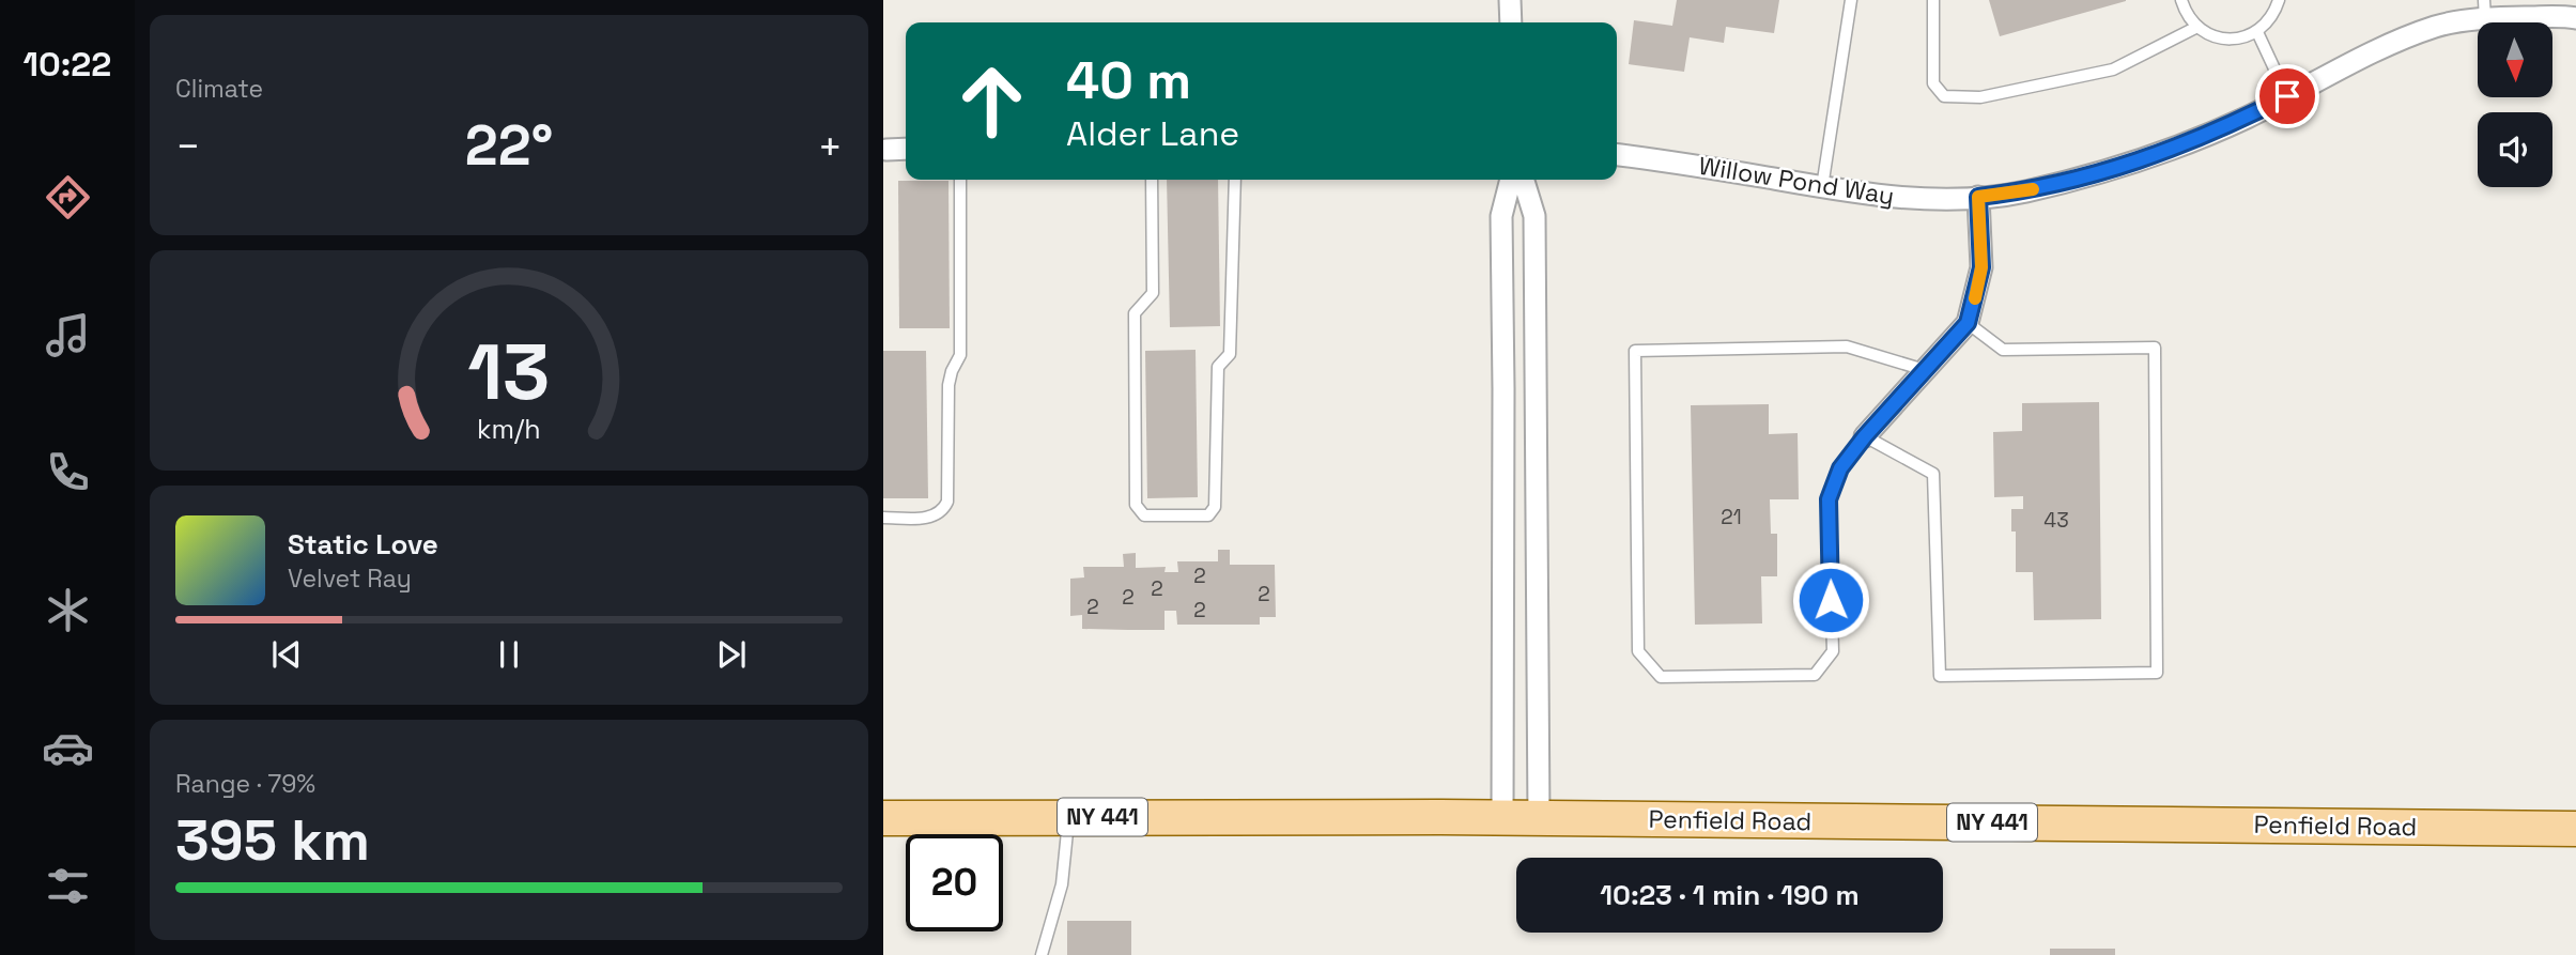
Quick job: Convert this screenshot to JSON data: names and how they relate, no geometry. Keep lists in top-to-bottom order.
{
  "streets": {
    "main road": ["NY 441", "Penfield Road"],
    "street": ["Willow Pond Way"]
  },
  "house_numbers": [
    "21",
    "43",
    "2",
    "2",
    "2",
    "2",
    "2",
    "2"
  ],
  "north": "bottom",
  "page": {
    "tabs": "10:22",
    "tile": [
      "Climate",
      ["Range · 79%", "395 km"]
    ],
    "turn": ["40 m", "Alder Lane"],
    "heat": ["−", "22°", "+"],
    "song": ["Static Love", "Velvet Ray"],
    "limit": "20",
    "trip": "10:23 · 1 min · 190 m",
    "gauge": ["13", "km/h"]
  }
}
